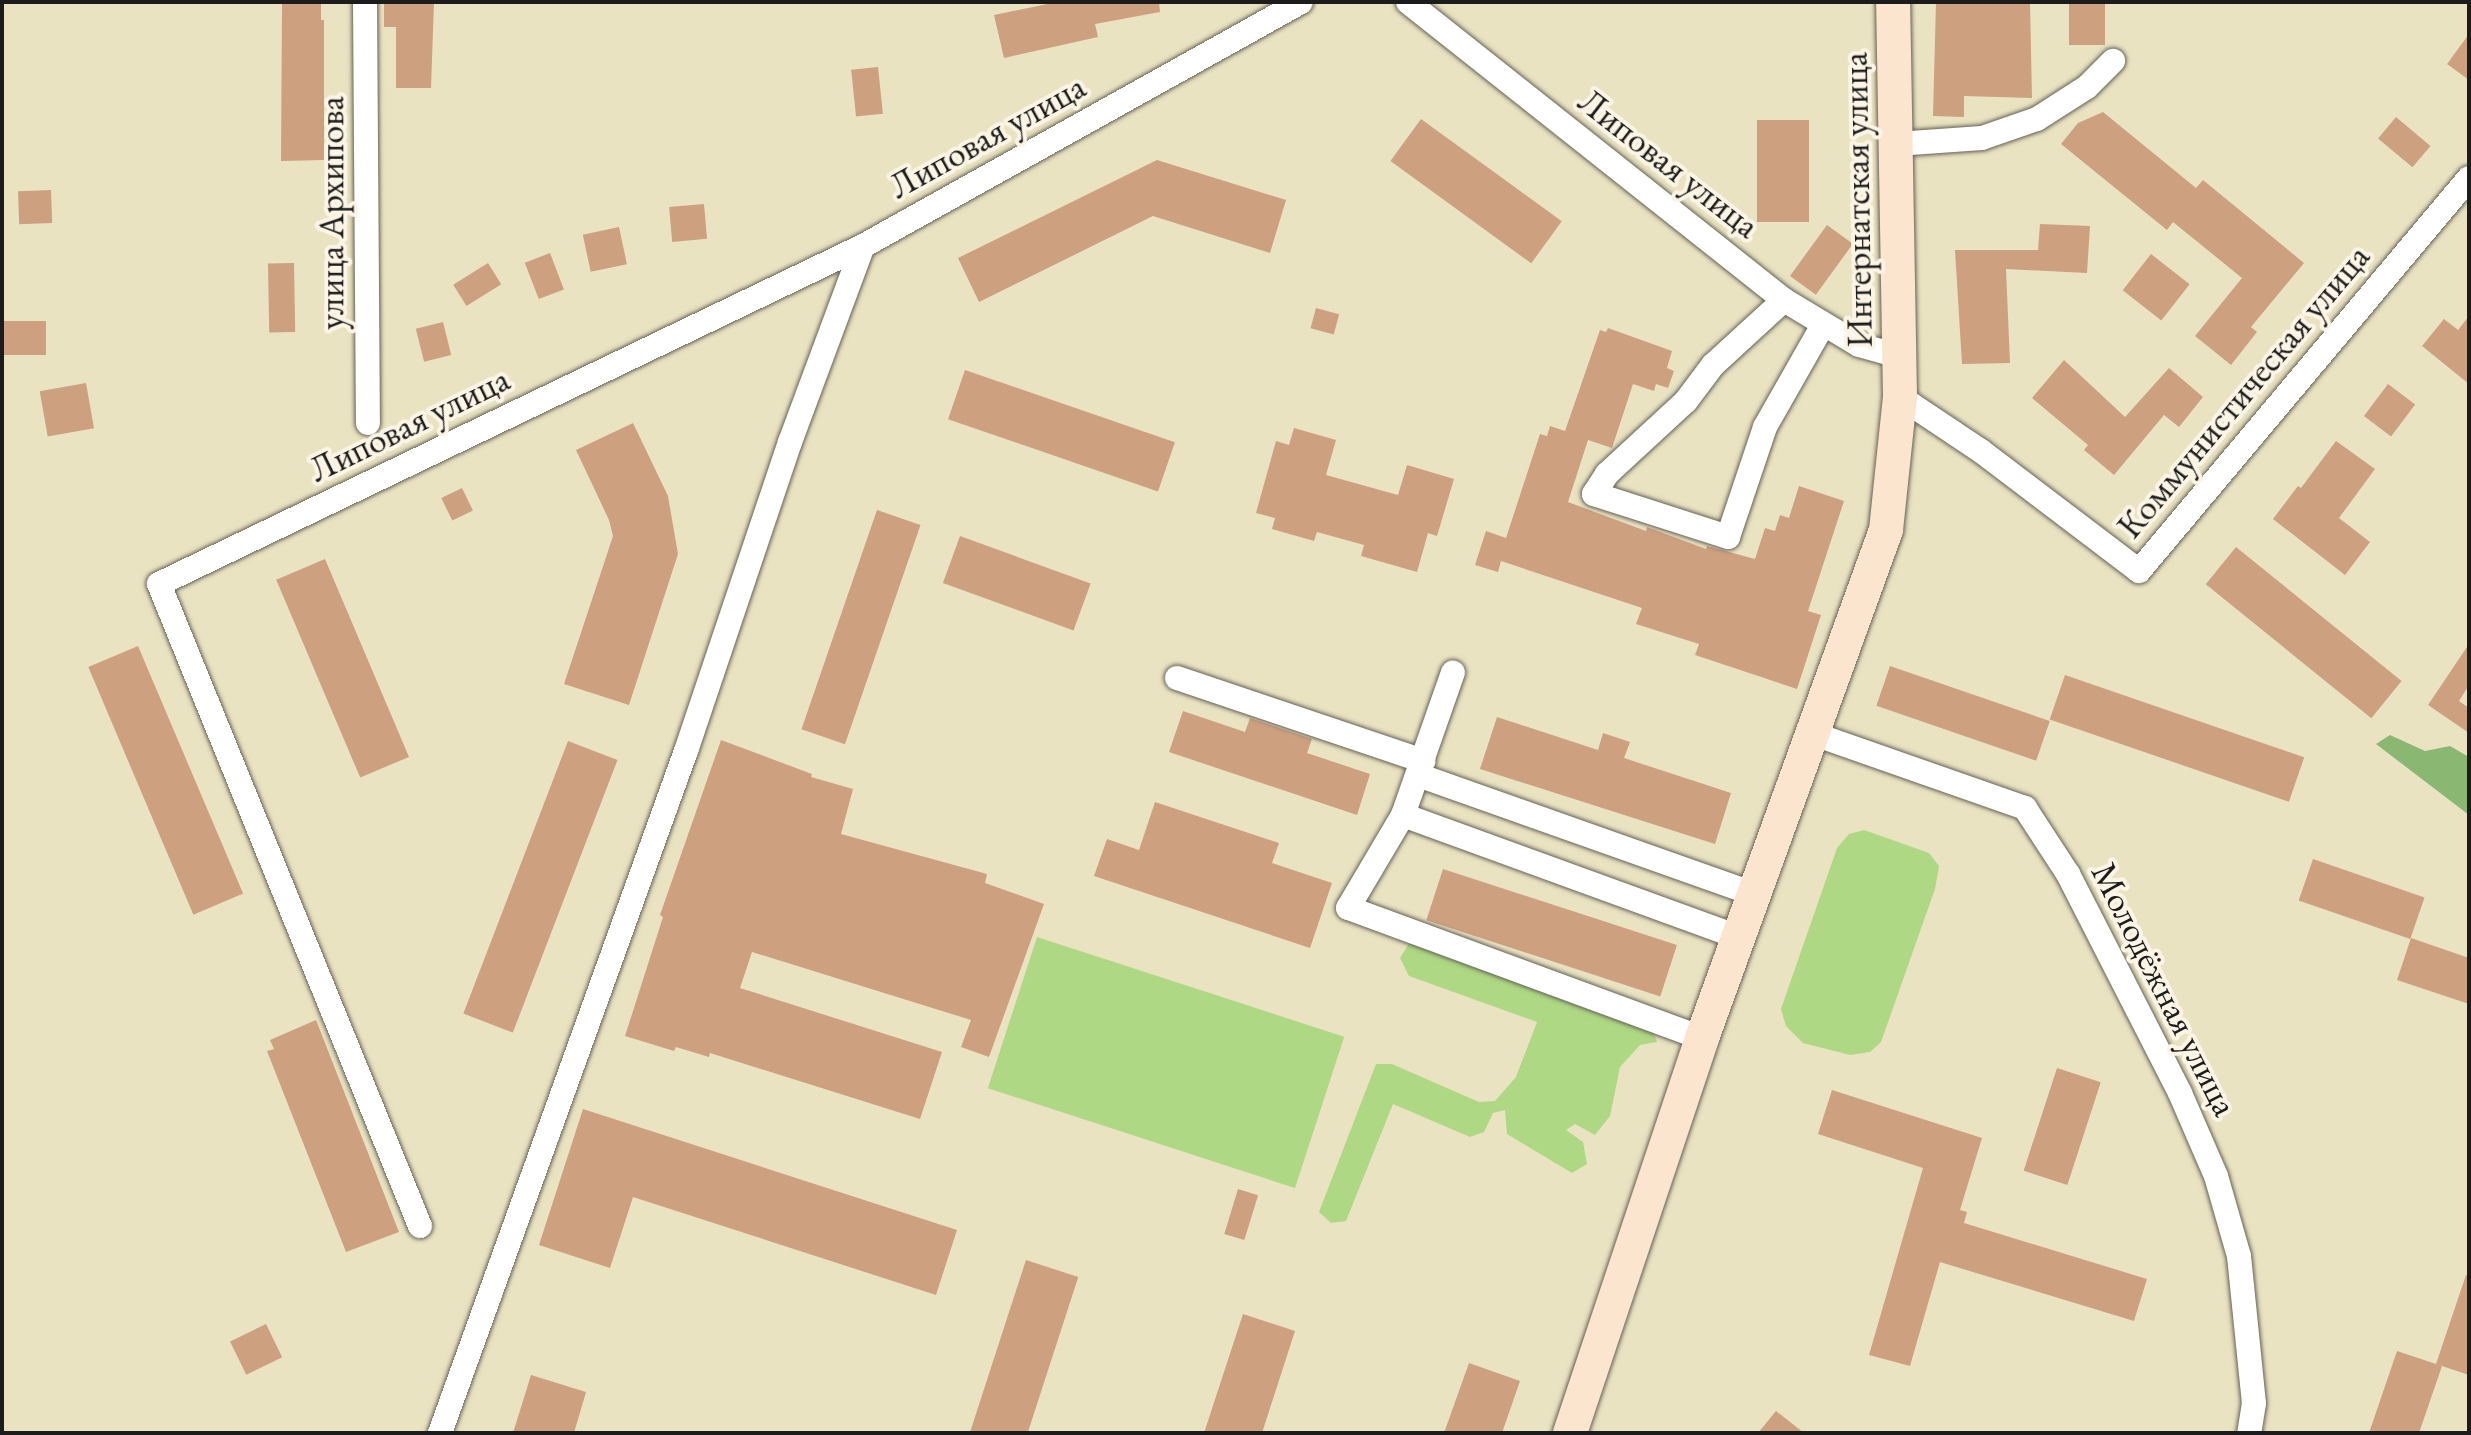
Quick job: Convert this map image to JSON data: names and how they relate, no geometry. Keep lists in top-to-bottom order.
{
  "streets": {
    "street": [
      "Липовая улица",
      "Интернатская улица",
      "улица Архипова",
      "Коммунистическая улица",
      "Молодёжная улица"
    ]
  },
  "crossings": [
    ["Липовая улица", "Интернатская улица"],
    ["Интернатская улица", "Коммунистическая улица"],
    ["Интернатская улица", "Молодёжная улица"]
  ]
}
